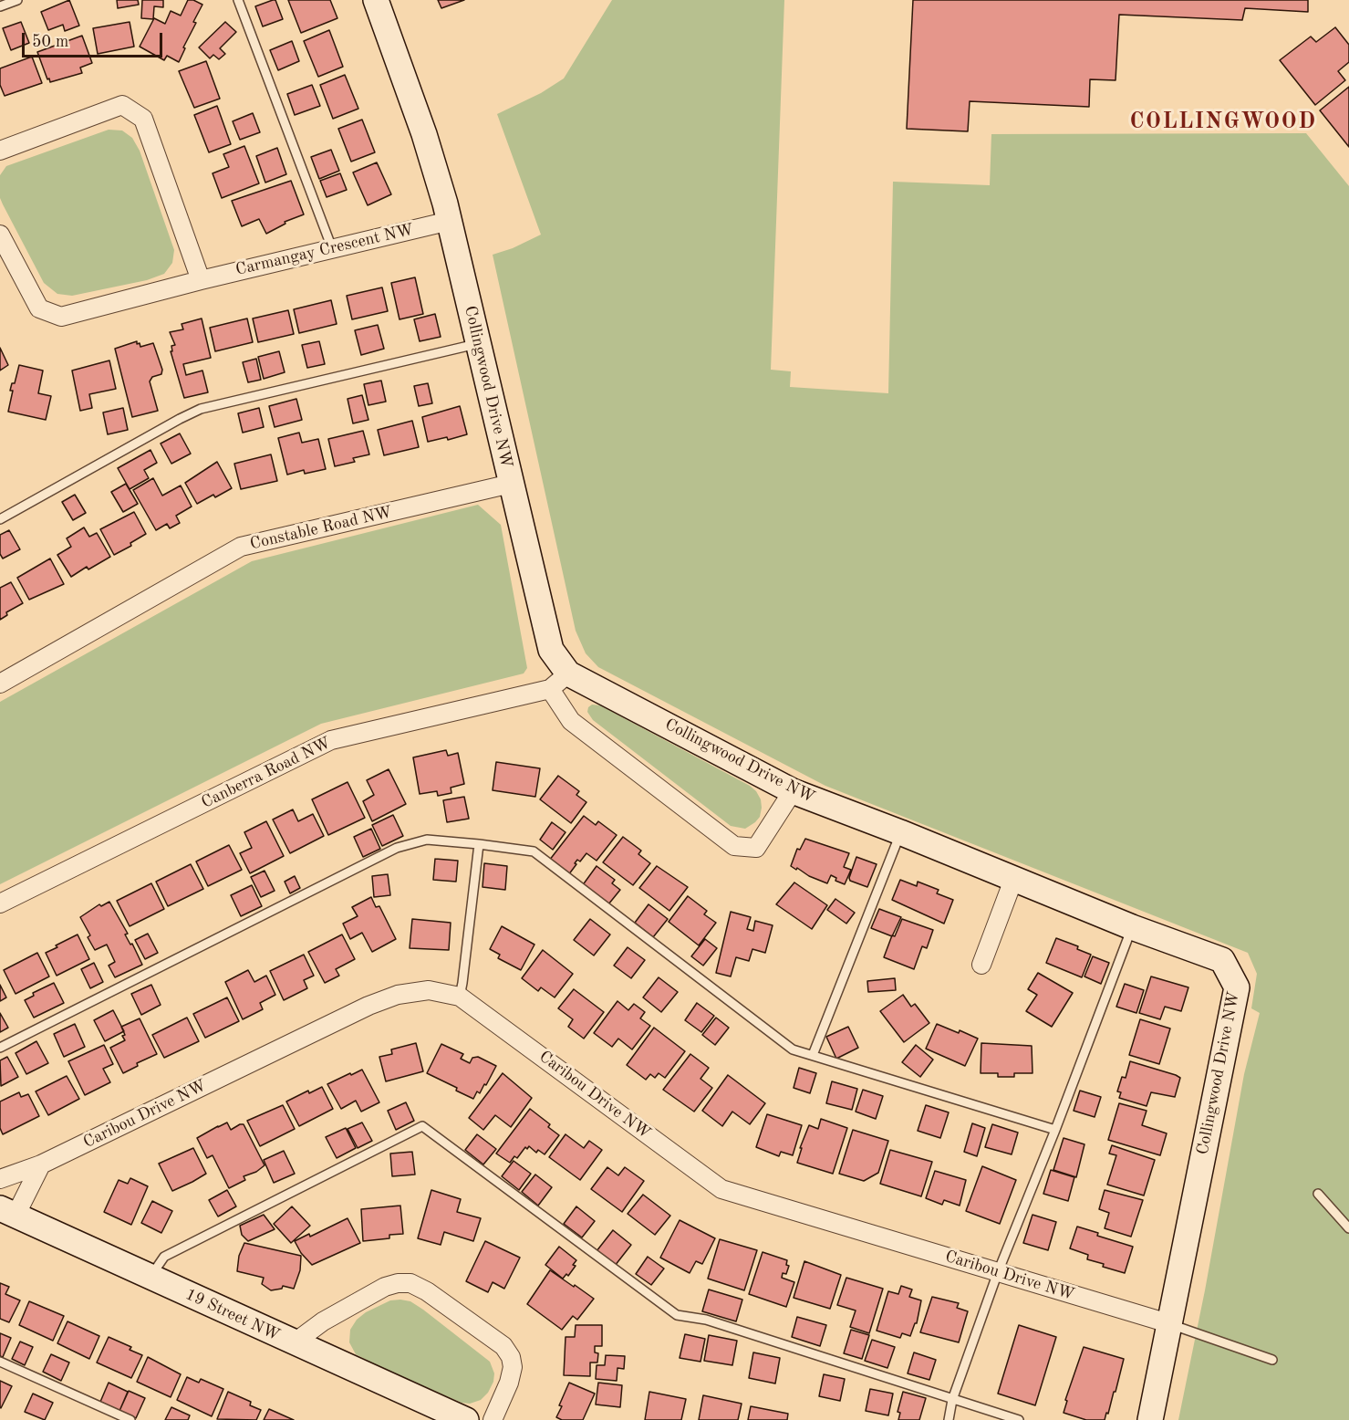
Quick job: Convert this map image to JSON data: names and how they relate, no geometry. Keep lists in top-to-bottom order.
{
  "streets": {
    "street": [
      "Carmangay Crescent NW",
      "Collingwood Drive NW",
      "Constable Road NW",
      "Canberra Road NW",
      "Caribou Drive NW",
      "19 Street NW"
    ]
  },
  "crossings": [
    ["Carmangay Crescent NW", "Collingwood Drive NW"],
    ["Collingwood Drive NW", "Constable Road NW"],
    ["Collingwood Drive NW", "Canberra Road NW"],
    ["Collingwood Drive NW", "Caribou Drive NW"]
  ],
  "districts": ["COLLINGWOOD"],
  "scale_bar": "50 m"
}
